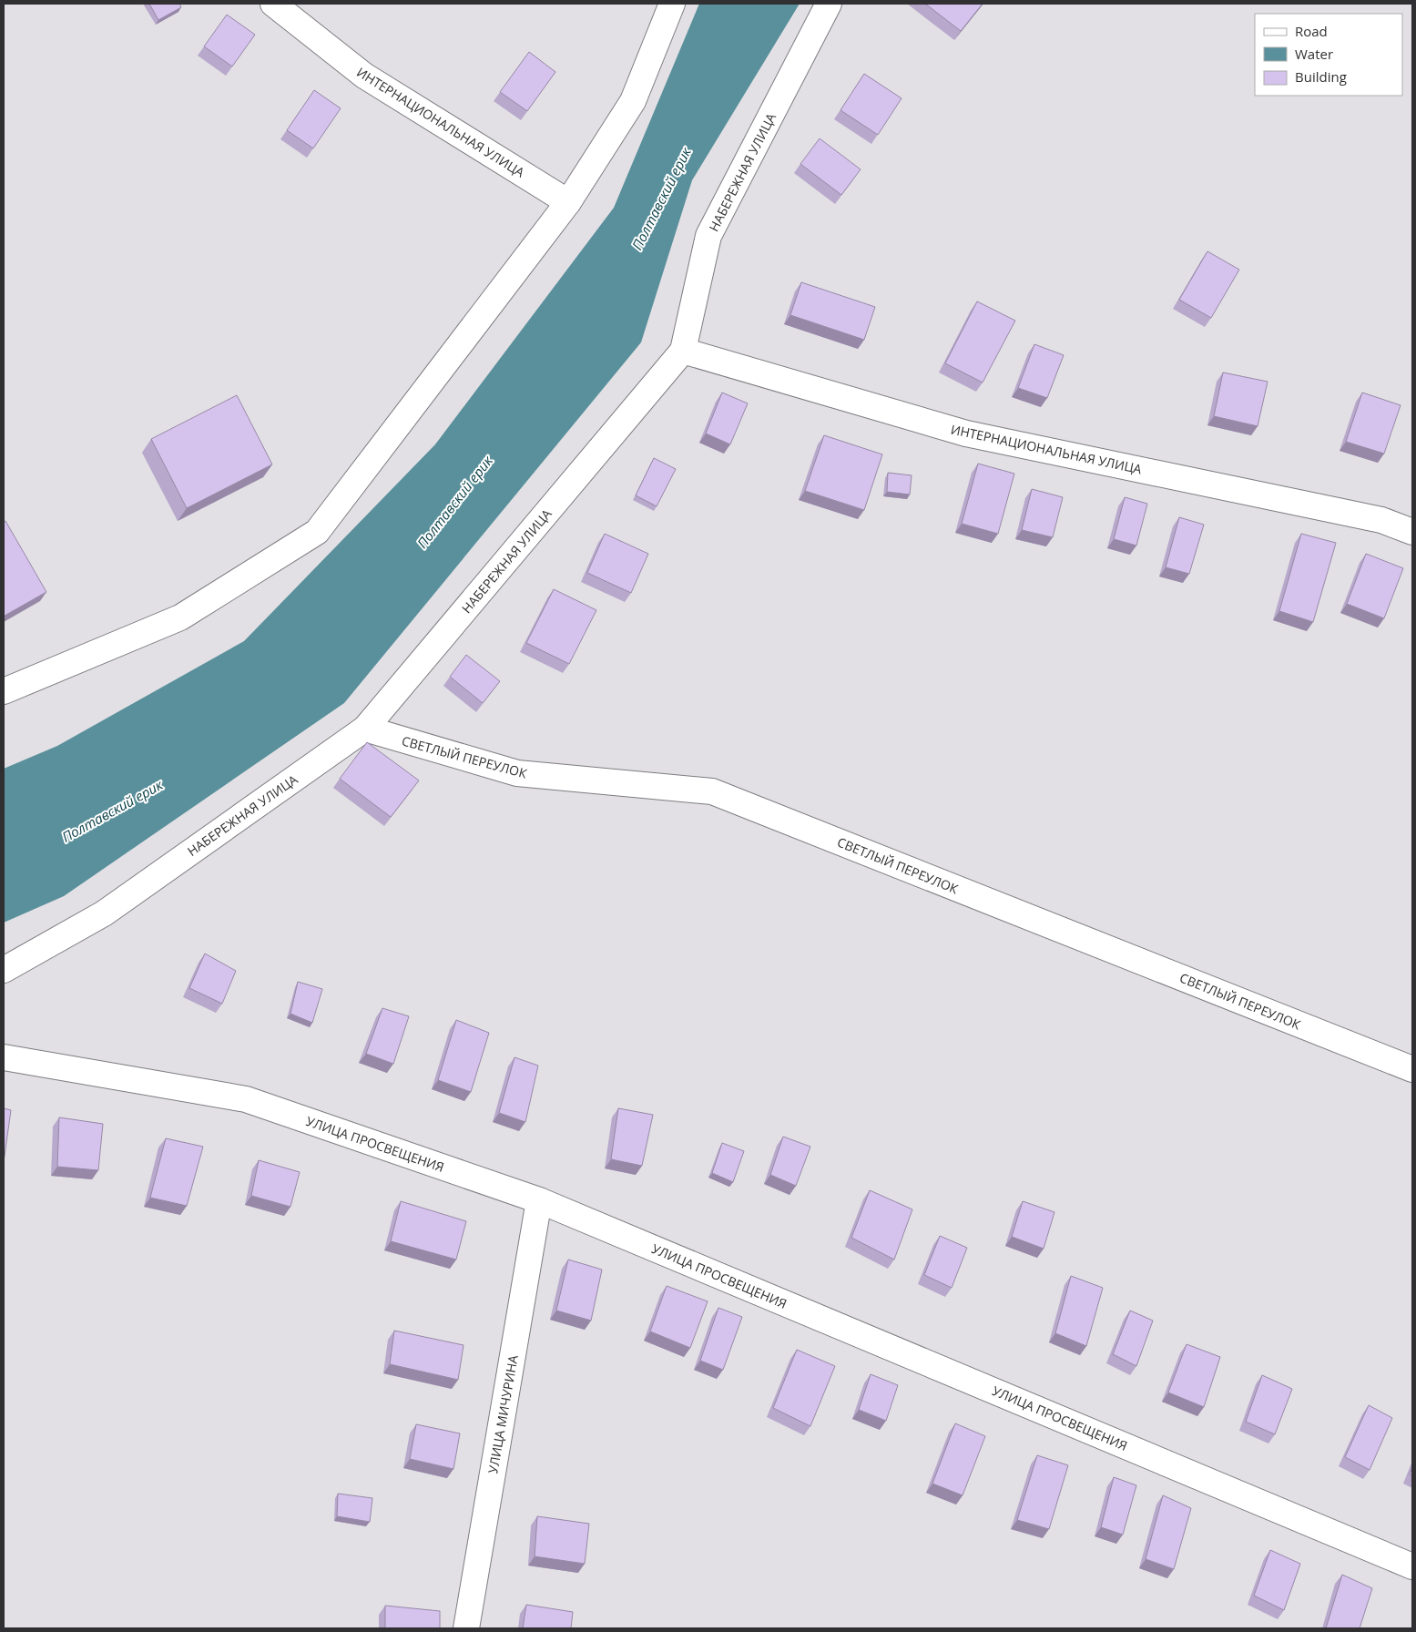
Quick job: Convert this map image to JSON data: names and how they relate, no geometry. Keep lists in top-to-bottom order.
{
  "streets": {
    "street": [
      "ИНТЕРНАЦИОНАЛЬНАЯ УЛИЦА",
      "НАБЕРЕЖНАЯ УЛИЦА",
      "СВЕТЛЫЙ ПЕРЕУЛОК",
      "УЛИЦА ПРОСВЕЩЕНИЯ",
      "УЛИЦА МИЧУРИНА"
    ]
  },
  "crossings": [
    ["ИНТЕРНАЦИОНАЛЬНАЯ УЛИЦА", "НАБЕРЕЖНАЯ УЛИЦА"],
    ["НАБЕРЕЖНАЯ УЛИЦА", "СВЕТЛЫЙ ПЕРЕУЛОК"],
    ["УЛИЦА ПРОСВЕЩЕНИЯ", "УЛИЦА МИЧУРИНА"]
  ],
  "water": ["Полтавский ерик"],
  "legend": ["Road", "Water", "Building"]
}
